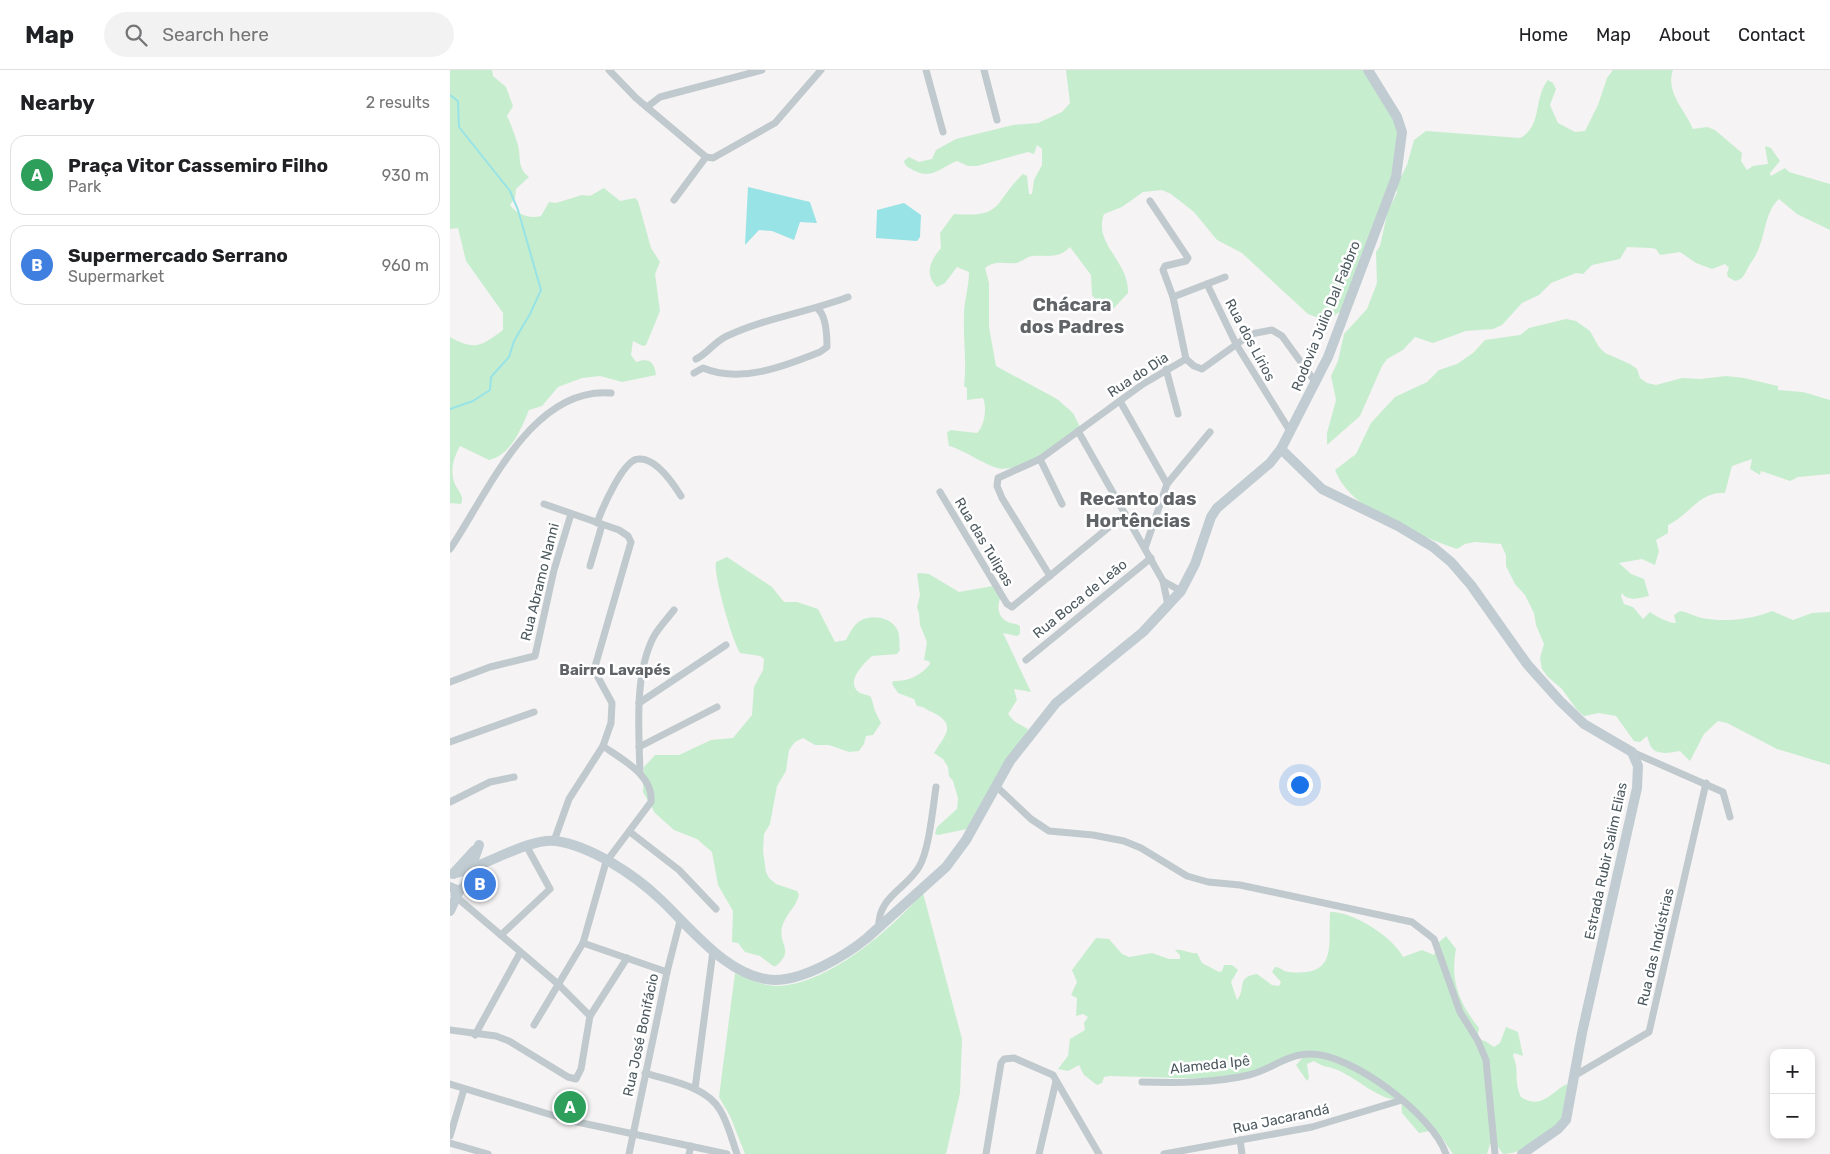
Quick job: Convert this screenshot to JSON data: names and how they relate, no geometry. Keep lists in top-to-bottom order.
{
  "streets": {
    "main road": ["Rodovia Júlio Dal Fabbro", "Estrada Rubir Salim Elias"],
    "street": [
      "Rua dos Lírios",
      "Rua do Dia",
      "Rua das Tulipas",
      "Rua Abramo Nanni",
      "Rua Boca de Leão",
      "Rua das Indústrias",
      "Rua José Bonifácio",
      "Alameda Ipê",
      "Rua Jacarandá"
    ]
  },
  "crossings": [
    ["Rodovia Júlio Dal Fabbro", "Rua dos Lírios"],
    ["Rodovia Júlio Dal Fabbro", "Rua José Bonifácio"],
    ["Rua do Dia", "Rua das Tulipas"],
    ["Estrada Rubir Salim Elias", "Rua das Indústrias"],
    ["Alameda Ipê", "Rua Jacarandá"]
  ],
  "districts": ["Chácara dos Padres", "Recanto das Hortências", "Bairro Lavapés"],
  "page": {
    "header": "Map",
    "search": "Search here",
    "nav": [
      "Home",
      "Map",
      "About",
      "Contact"
    ],
    "heading": ["Nearby", "2 results"],
    "list": [
      {
        "mark": "A",
        "name": "Praça Vitor Cassemiro Filho",
        "note": "Park",
        "value": "930 m"
      },
      {
        "mark": "B",
        "name": "Supermercado Serrano",
        "note": "Supermarket",
        "value": "960 m"
      }
    ],
    "pins": ["B", "A"],
    "map_buttons": ["+", "−"]
  }
}
